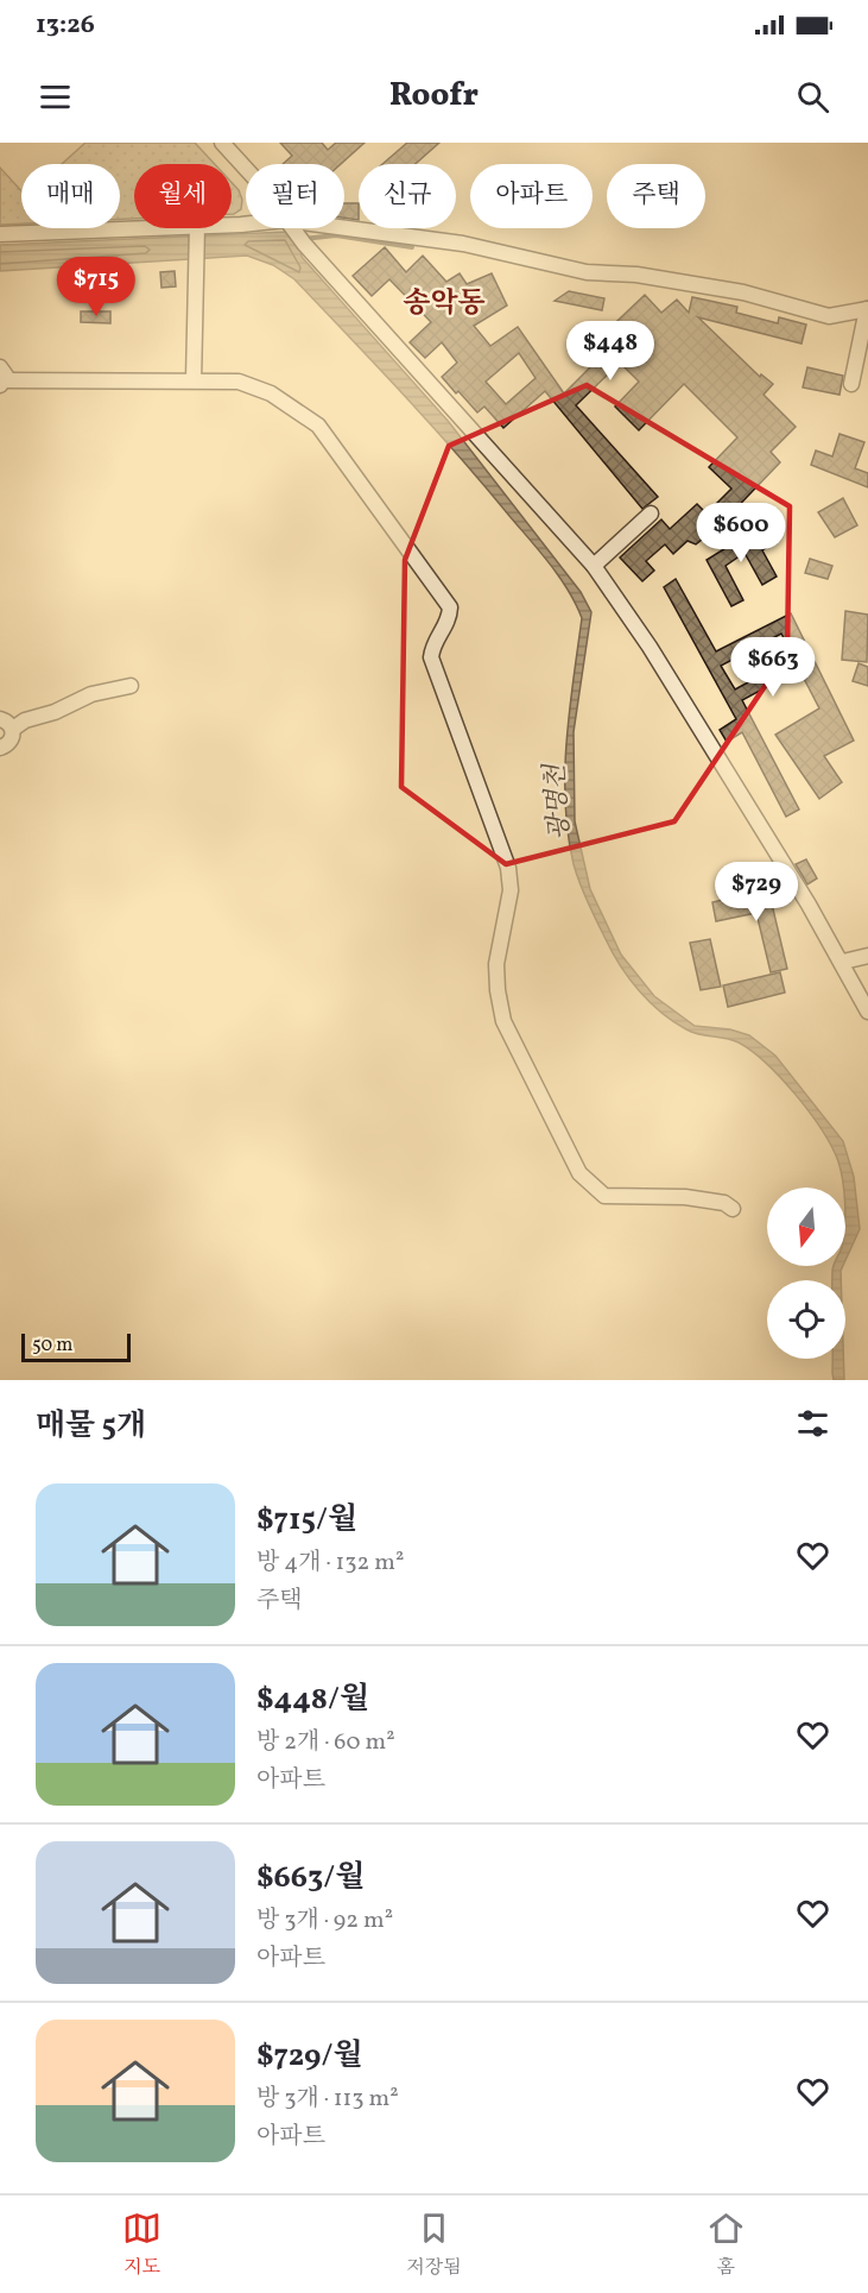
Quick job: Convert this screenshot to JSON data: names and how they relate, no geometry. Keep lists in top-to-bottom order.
{
  "districts": ["송악동"],
  "water": ["광명천"],
  "scale_bar": "50 m",
  "north": "bottom",
  "page": {
    "status": "13:26",
    "header": "Roofr",
    "chip": [
      "매매",
      "월세",
      "필터",
      "신규",
      "아파트",
      "주택"
    ],
    "price": [
      "$715",
      "$448",
      "$600",
      "$663",
      "$729"
    ],
    "scale": "50 m",
    "heading": "매물 5개",
    "list": [
      {
        "name": "$715/월",
        "note": "방 4개 · 132 m² · 주택"
      },
      {
        "name": "$448/월",
        "note": "방 2개 · 60 m² · 아파트"
      },
      {
        "name": "$663/월",
        "note": "방 3개 · 92 m² · 아파트"
      },
      {
        "name": "$729/월",
        "note": "방 3개 · 113 m² · 아파트"
      }
    ],
    "tabs": ["지도", "저장됨", "홈"]
  }
}
